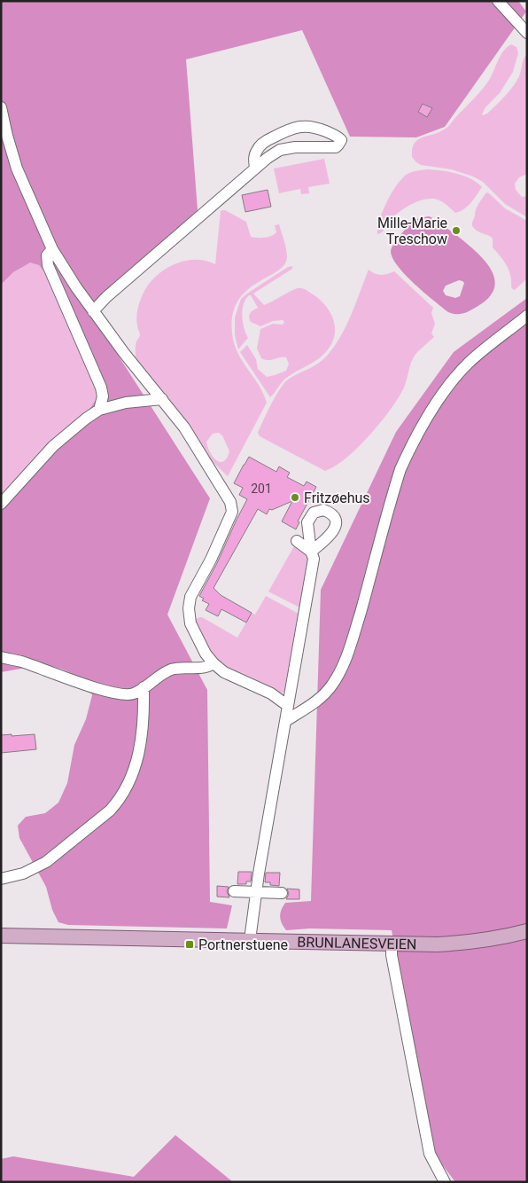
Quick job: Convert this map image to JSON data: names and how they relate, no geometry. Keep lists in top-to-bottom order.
{
  "streets": {
    "main road": ["BRUNLANESVEIEN"]
  },
  "places": {
    "other": ["Mille-Marie Treschow", "Fritzøehus"],
    "transit": ["Portnerstuene"]
  },
  "house_numbers": ["201"]
}
